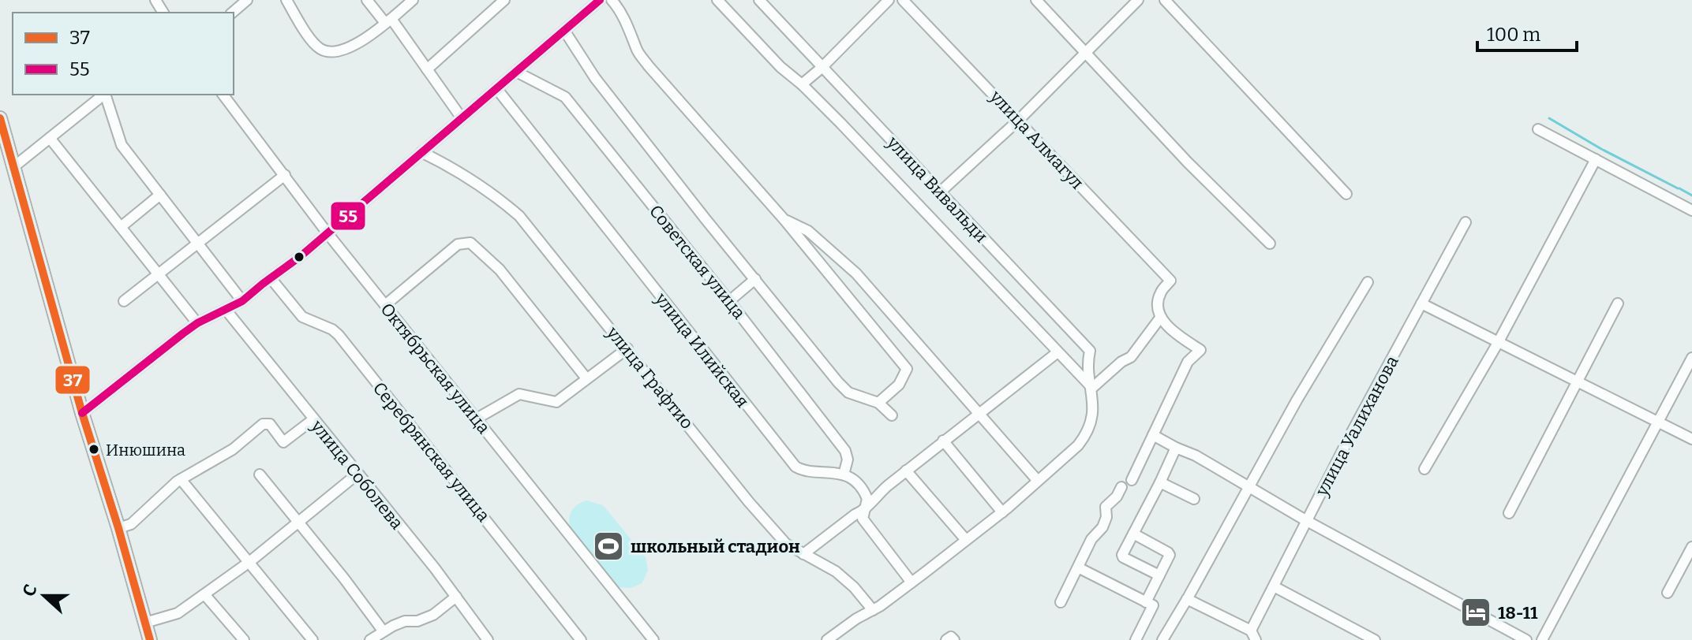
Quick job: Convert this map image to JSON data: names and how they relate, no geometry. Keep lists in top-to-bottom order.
{
  "streets": {
    "street": [
      "улица Алмагул",
      "улица Вивальди",
      "Советская улица",
      "улица Илийская",
      "Октябрьская улица",
      "улица Графтио",
      "улица Уалиханова",
      "Серебрянская улица",
      "улица Соболева"
    ]
  },
  "crossings": [
    ["улица Вивальди", "улица Графтио"],
    ["Советская улица", "улица Илийская"]
  ],
  "places": {
    "other": ["Инюшина"],
    "sports": ["школьный стадион"],
    "hotel": ["18-11"]
  },
  "lines": ["transit line 55", "transit line 37"],
  "legend": ["37", "55"],
  "scale_bar": "100 m",
  "north": "left"
}
